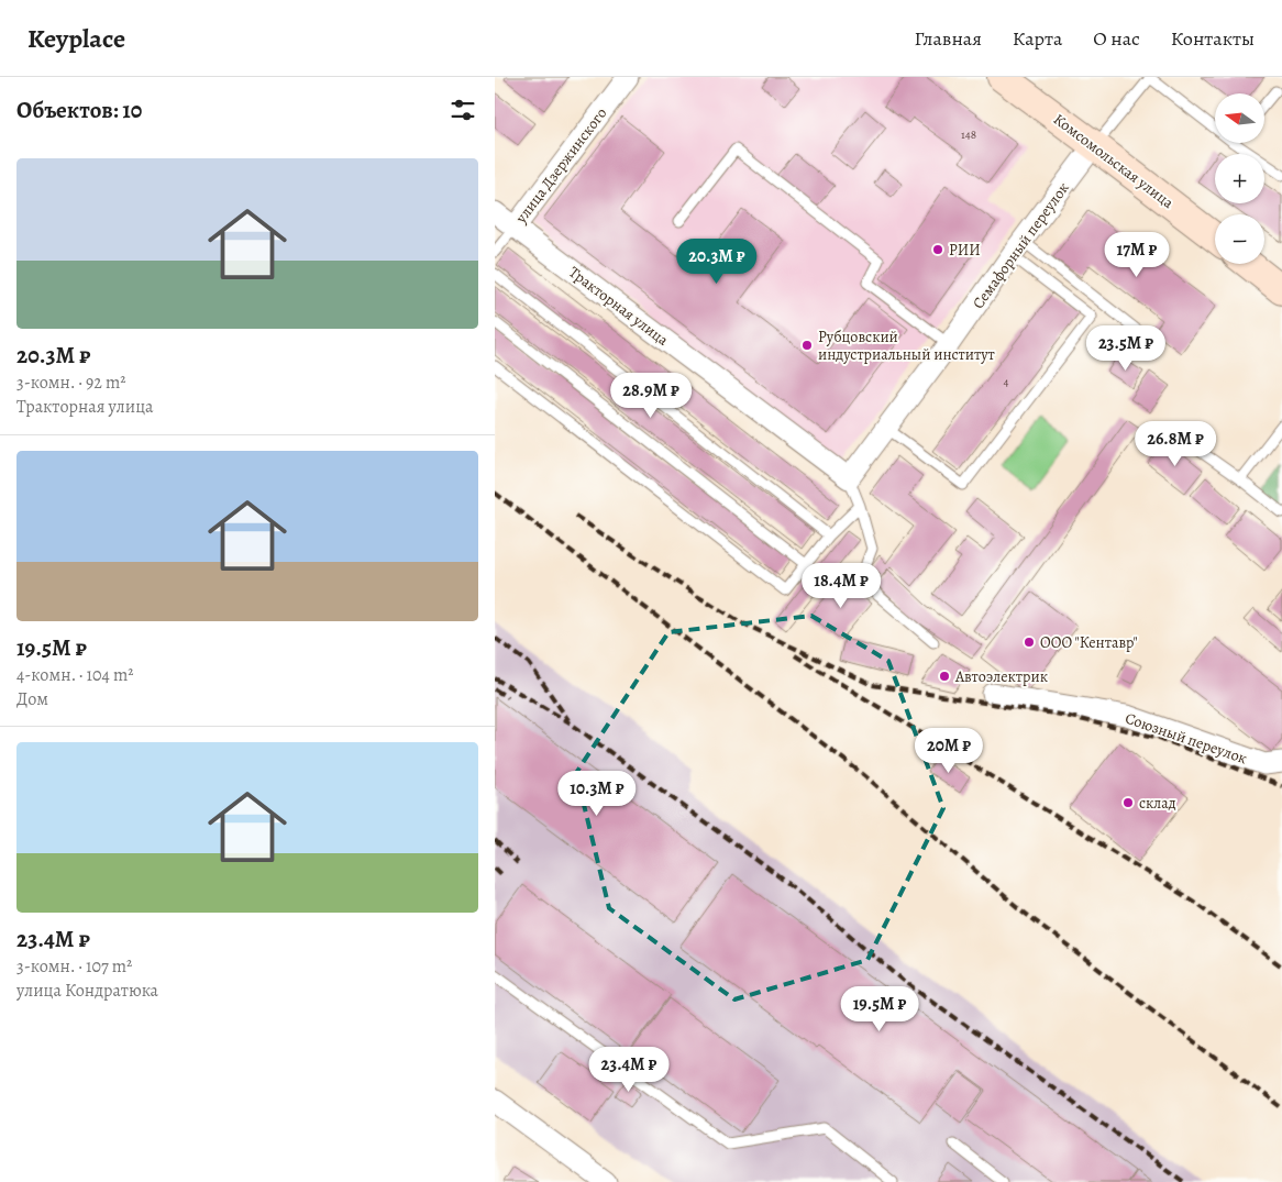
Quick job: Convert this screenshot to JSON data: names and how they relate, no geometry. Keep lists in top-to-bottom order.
{
  "streets": {
    "main road": ["Комсомольская улица"],
    "street": [
      "улица Дзержинского",
      "Семафорный переулок",
      "Тракторная улица",
      "Союзный переулок"
    ]
  },
  "crossings": [
    ["Комсомольская улица", "Семафорный переулок"],
    ["улица Дзержинского", "Тракторная улица"],
    ["Семафорный переулок", "Тракторная улица"]
  ],
  "places": [
    "РИИ",
    "Рубцовский индустриальный институт",
    "ООО \"Кентавр\"",
    "Автоэлектрик",
    "склад"
  ],
  "house_numbers": ["148", "4"],
  "north": "left",
  "page": {
    "header": "Keyplace",
    "nav": [
      "Главная",
      "Карта",
      "О нас",
      "Контакты"
    ],
    "heading": "Объектов: 10",
    "map_buttons": ["+", "−"],
    "list": [
      {
        "name": "20.3M ₽",
        "note": "3-комн. · 92 m² · Тракторная улица"
      },
      {
        "name": "19.5M ₽",
        "note": "4-комн. · 104 m² · Дом"
      },
      {
        "name": "23.4M ₽",
        "note": "3-комн. · 107 m² · улица Кондратюка"
      }
    ],
    "price": [
      "17M ₽",
      "20.3M ₽",
      "23.5M ₽",
      "28.9M ₽",
      "26.8M ₽",
      "18.4M ₽",
      "20M ₽",
      "10.3M ₽",
      "19.5M ₽",
      "23.4M ₽"
    ]
  }
}
